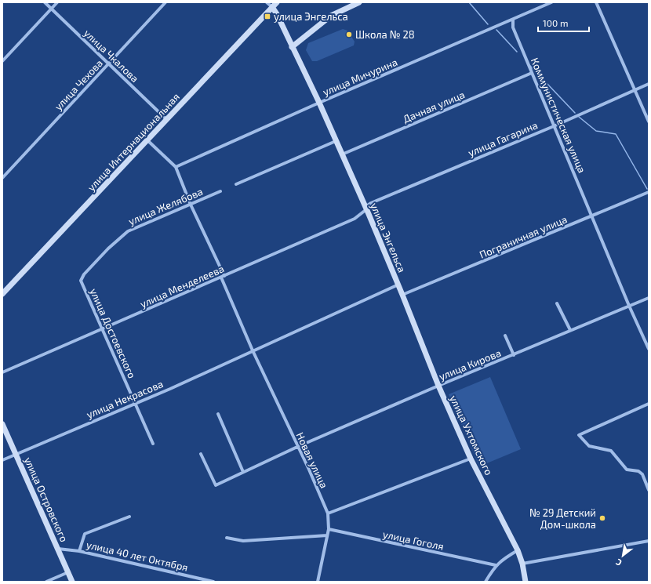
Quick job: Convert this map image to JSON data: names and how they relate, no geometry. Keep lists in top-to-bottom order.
{
  "streets": {
    "main road": [
      "улица Интернациональная",
      "улица Энгельса",
      "улица Ухтомского",
      "улица Островского"
    ],
    "street": [
      "улица Чкалова",
      "улица Мичурина",
      "улица Чехова",
      "Дачная улица",
      "Коммунистическая улица",
      "улица Гагарина",
      "улица Желябова",
      "Пограничная улица",
      "улица Менделеева",
      "улица Достоевского",
      "улица Кирова",
      "улица Некрасова",
      "Новая улица",
      "улица Гоголя",
      "улица 40 лет Октября"
    ]
  },
  "crossings": [
    ["улица Чкалова", "улица Чехова"],
    ["улица Чкалова", "улица Интернациональная"],
    ["улица Мичурина", "Коммунистическая улица"],
    ["улица Мичурина", "улица Энгельса"],
    ["улица Мичурина", "Новая улица"],
    ["Дачная улица", "Коммунистическая улица"],
    ["Дачная улица", "улица Энгельса"],
    ["Коммунистическая улица", "улица Гагарина"],
    ["Коммунистическая улица", "Пограничная улица"],
    ["Коммунистическая улица", "улица Кирова"],
    ["улица Гагарина", "улица Энгельса"],
    ["улица Гагарина", "улица Менделеева"],
    ["улица Интернациональная", "улица Энгельса"],
    ["улица Желябова", "улица Достоевского"],
    ["улица Желябова", "Новая улица"],
    ["Пограничная улица", "улица Энгельса"],
    ["Пограничная улица", "улица Ухтомского"],
    ["улица Энгельса", "улица Менделеева"],
    ["улица Энгельса", "улица Некрасова"],
    ["улица Энгельса", "улица Ухтомского"],
    ["улица Менделеева", "улица Достоевского"],
    ["улица Менделеева", "Новая улица"],
    ["улица Достоевского", "улица Некрасова"],
    ["улица Кирова", "улица Ухтомского"],
    ["улица Кирова", "Новая улица"],
    ["улица Некрасова", "Новая улица"],
    ["улица Некрасова", "улица Островского"],
    ["Новая улица", "улица Гоголя"],
    ["улица Островского", "улица 40 лет Октября"]
  ],
  "places": {
    "transit": ["улица Энгельса"],
    "other": ["Школа № 28", "№ 29 Детский Дом-школа"]
  },
  "scale_bar": "100 m",
  "north": "bottom left"
}
